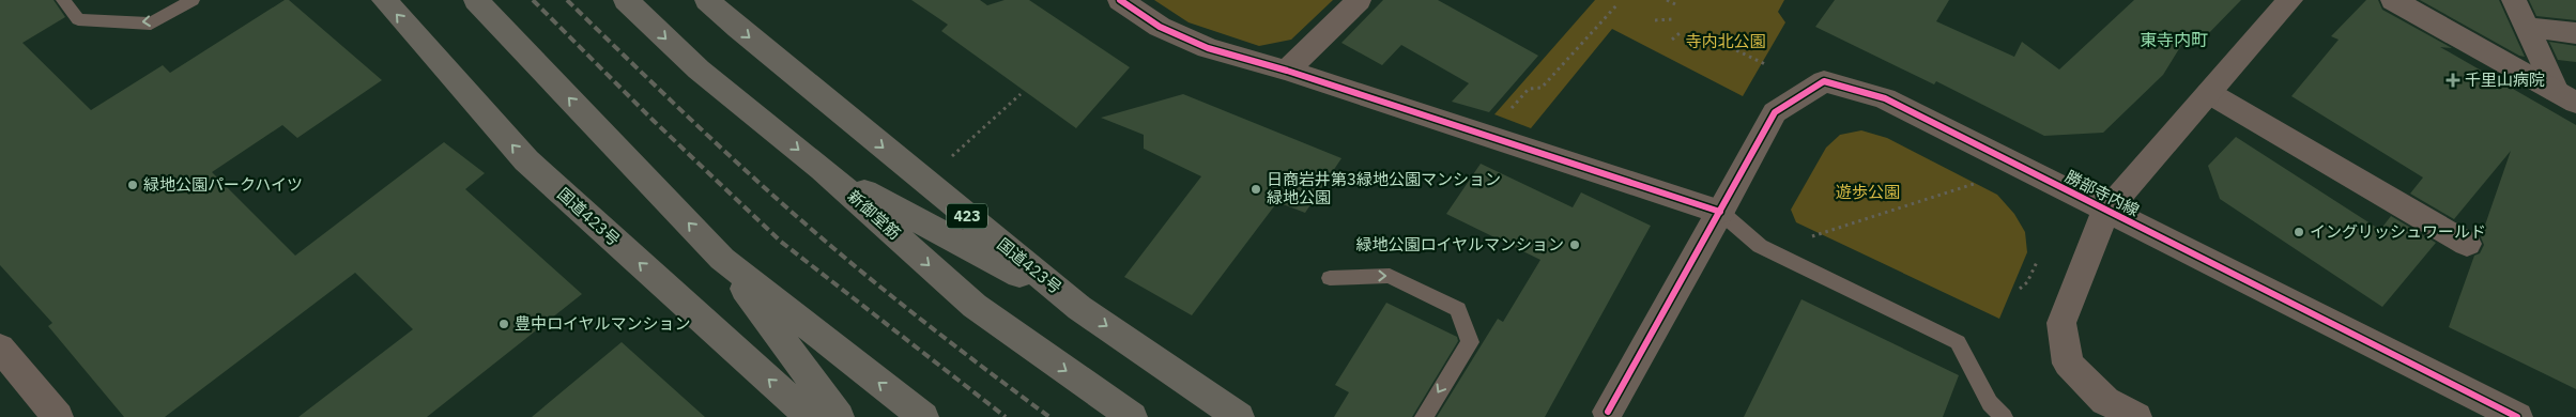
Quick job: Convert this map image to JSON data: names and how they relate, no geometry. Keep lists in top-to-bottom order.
{
  "streets": {
    "highway": ["新御堂筋", "423", "国道423号"],
    "street": ["勝部寺内線"]
  },
  "districts": ["東寺内町"],
  "parks": ["寺内北公園", "遊歩公園"],
  "places": {
    "health": ["千里山病院"],
    "other": [
      "緑地公園パークハイツ",
      "日商岩井第3緑地公園マンション 緑地公園",
      "イングリッシュワールド",
      "緑地公園ロイヤルマンション",
      "豊中ロイヤルマンション"
    ]
  }
}
